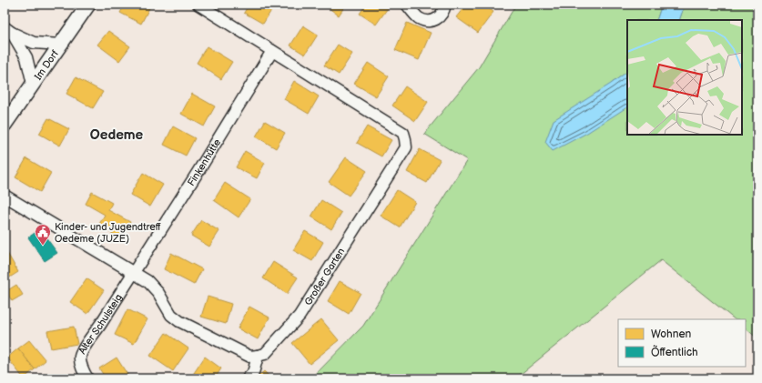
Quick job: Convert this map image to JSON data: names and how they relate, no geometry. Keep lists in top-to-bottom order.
{
  "streets": {
    "street": [
      "Im Dorf",
      "Finkenhütte",
      "Großer Garten",
      "Alter Schulsteig"
    ]
  },
  "crossings": [
    ["Finkenhütte", "Großer Garten"],
    ["Finkenhütte", "Alter Schulsteig"]
  ],
  "districts": ["Oedeme"],
  "places": {
    "public building": ["Kinder- und Jugendtreff Oedeme (JUZE)"]
  },
  "legend": ["Wohnen", "Öffentlich"]
}
